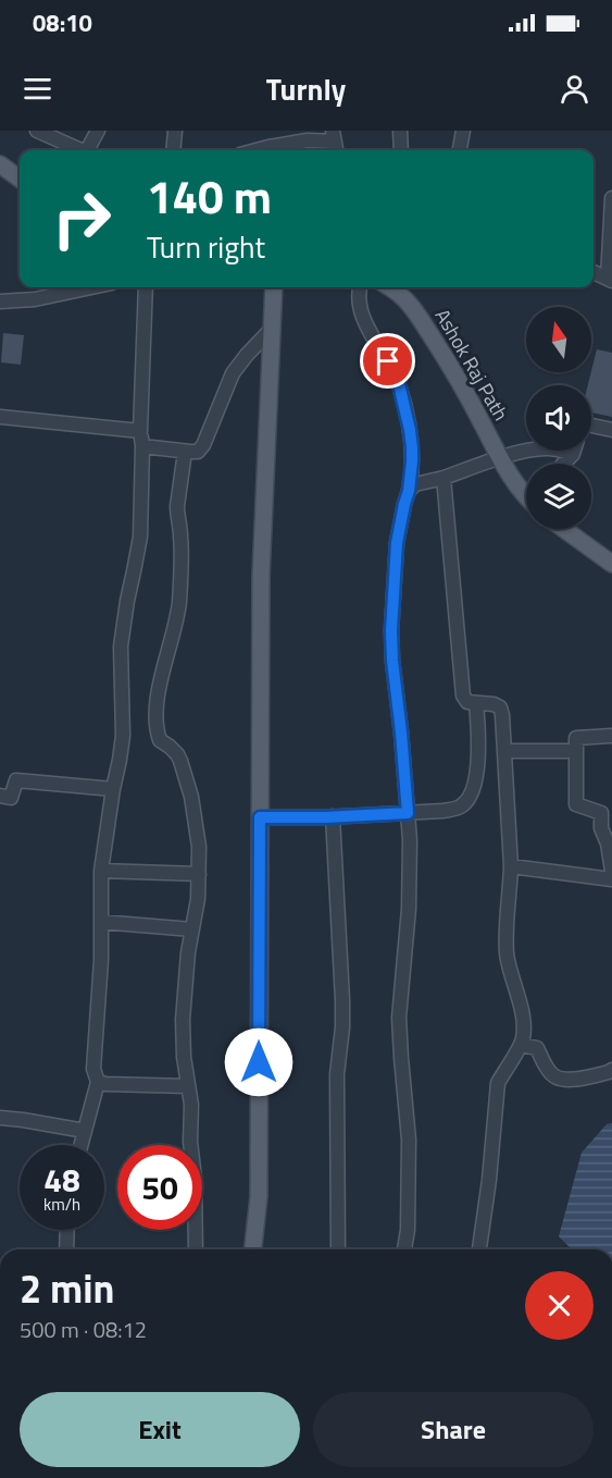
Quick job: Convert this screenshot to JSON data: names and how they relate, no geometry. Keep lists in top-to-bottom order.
{
  "streets": {
    "main road": ["Ashok Raj Path"]
  },
  "north": "top",
  "page": {
    "status": "08:10",
    "header": "Turnly",
    "turn": ["140 m", "Turn right"],
    "speed": "48 km/h",
    "limit": "50",
    "heading": ["2 min", "500 m · 08:12"],
    "buttons": ["Exit", "Share"]
  }
}
